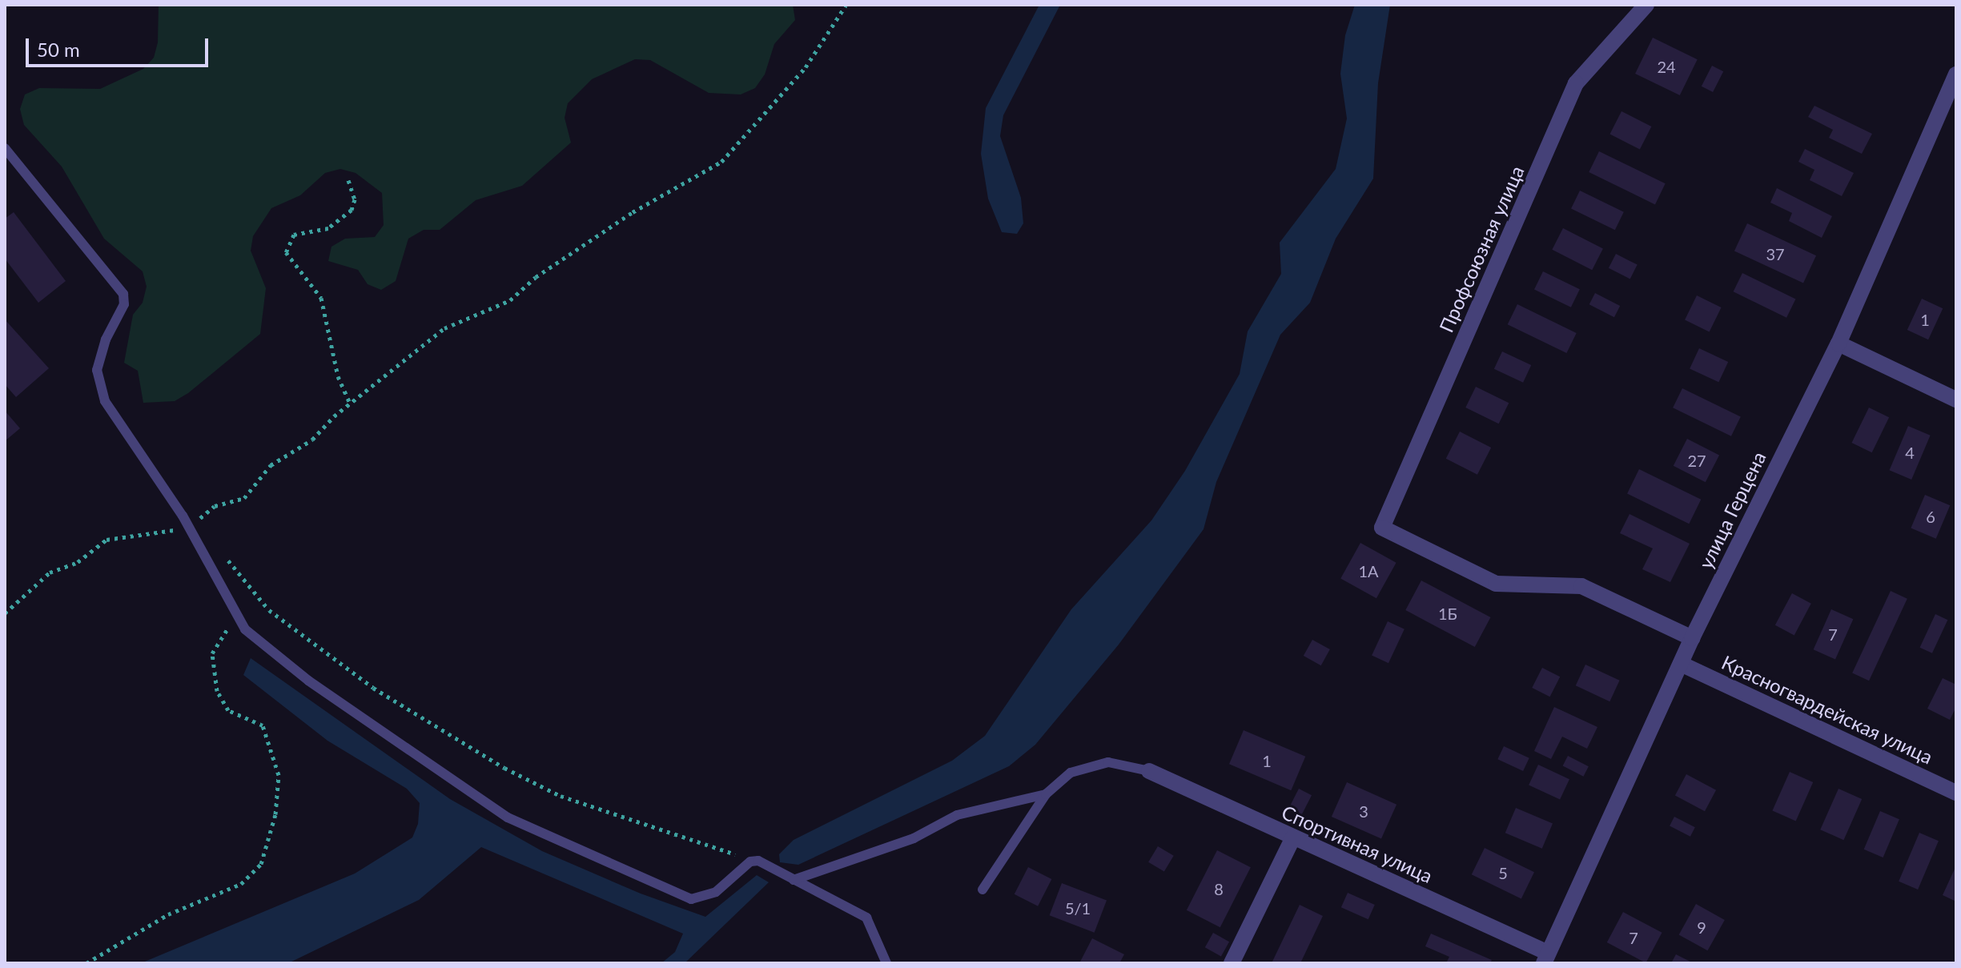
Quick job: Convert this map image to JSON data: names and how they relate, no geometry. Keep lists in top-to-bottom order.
{
  "streets": {
    "street": [
      "Профсоюзная улица",
      "улица Герцена",
      "Красногвардейская улица",
      "Спортивная улица"
    ]
  },
  "crossings": [
    ["Профсоюзная улица", "улица Герцена"],
    ["улица Герцена", "Красногвардейская улица"],
    ["улица Герцена", "Спортивная улица"]
  ],
  "house_numbers": [
    "24",
    "37",
    "1",
    "4",
    "27",
    "6",
    "1А",
    "1Б",
    "7",
    "1",
    "3",
    "5",
    "8",
    "5/1",
    "9",
    "7"
  ],
  "scale_bar": "50 m"
}
